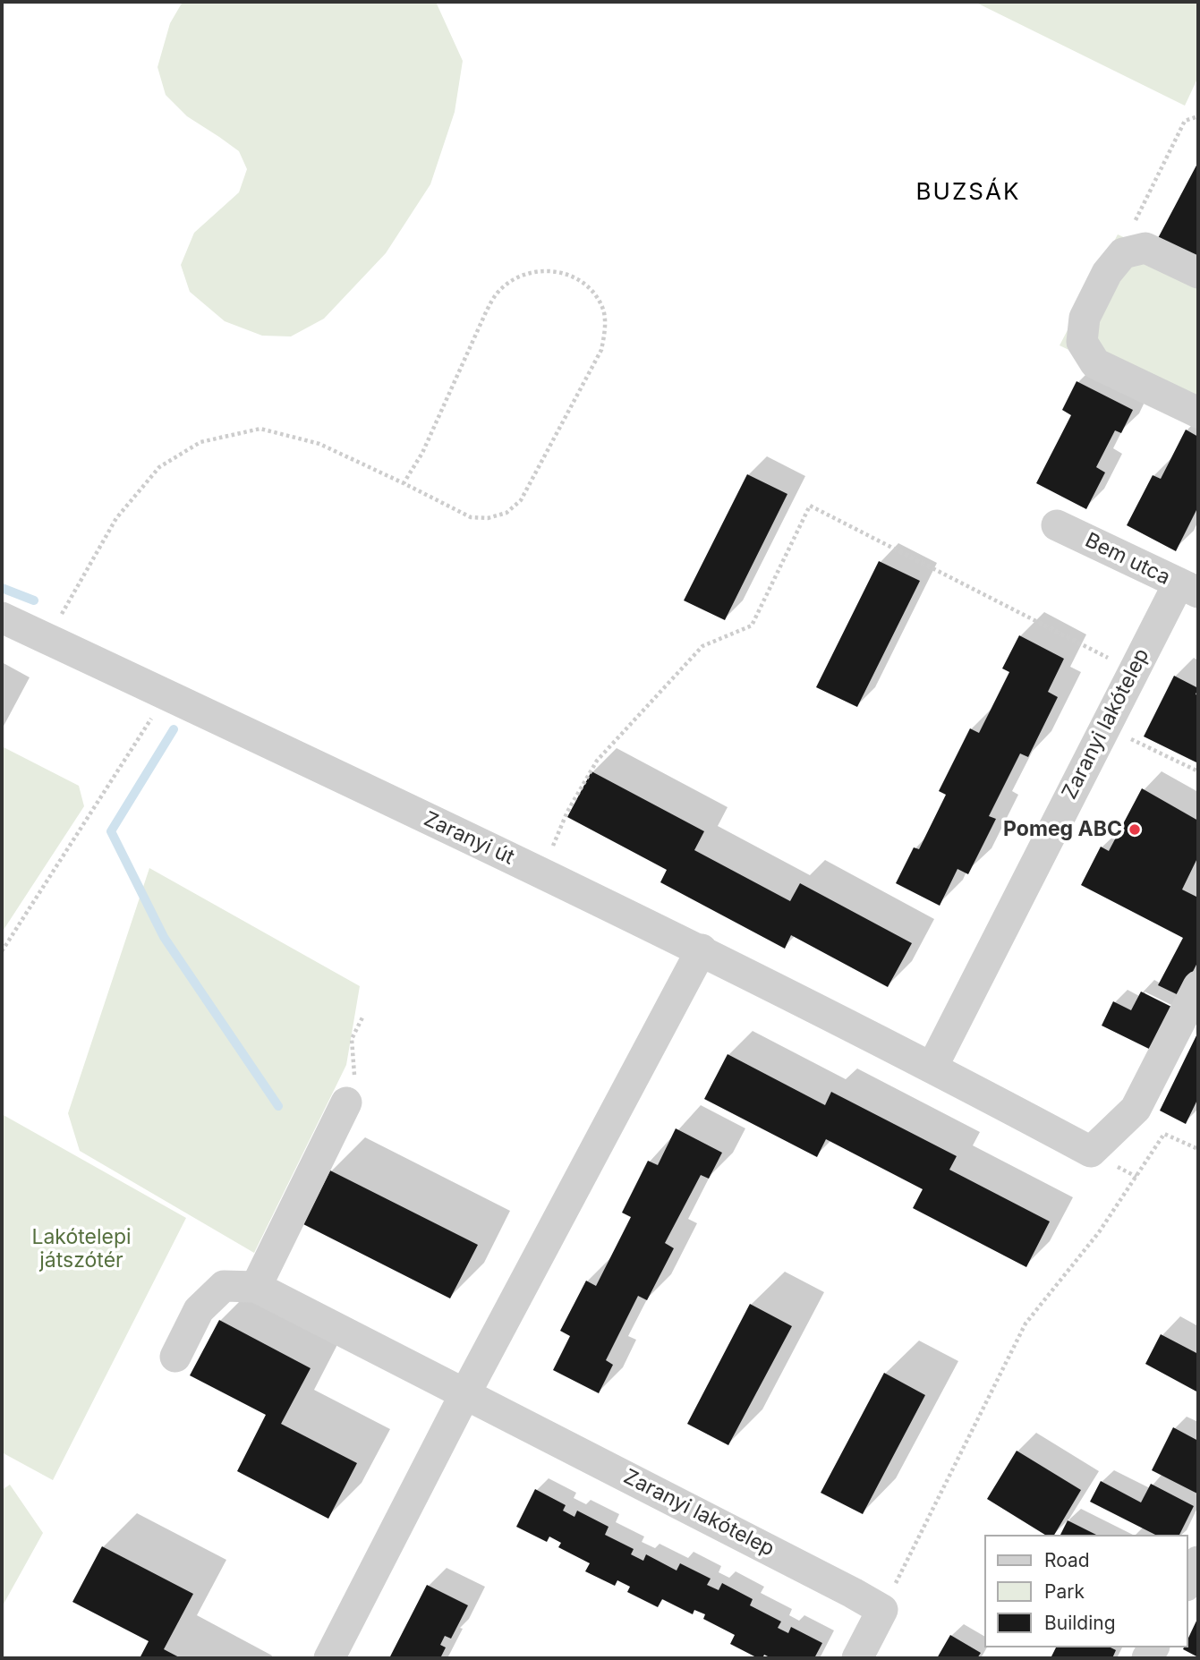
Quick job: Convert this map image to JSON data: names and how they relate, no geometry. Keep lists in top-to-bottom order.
{
  "streets": {
    "street": ["Bem utca", "Zaranyi lakótelep", "Zaranyi út"]
  },
  "crossings": [
    ["Bem utca", "Zaranyi lakótelep"],
    ["Zaranyi lakótelep", "Zaranyi út"]
  ],
  "districts": ["BUZSÁK"],
  "parks": ["Lakótelepi játszótér"],
  "places": ["Pomeg ABC"],
  "legend": ["Road", "Park", "Building"]
}
